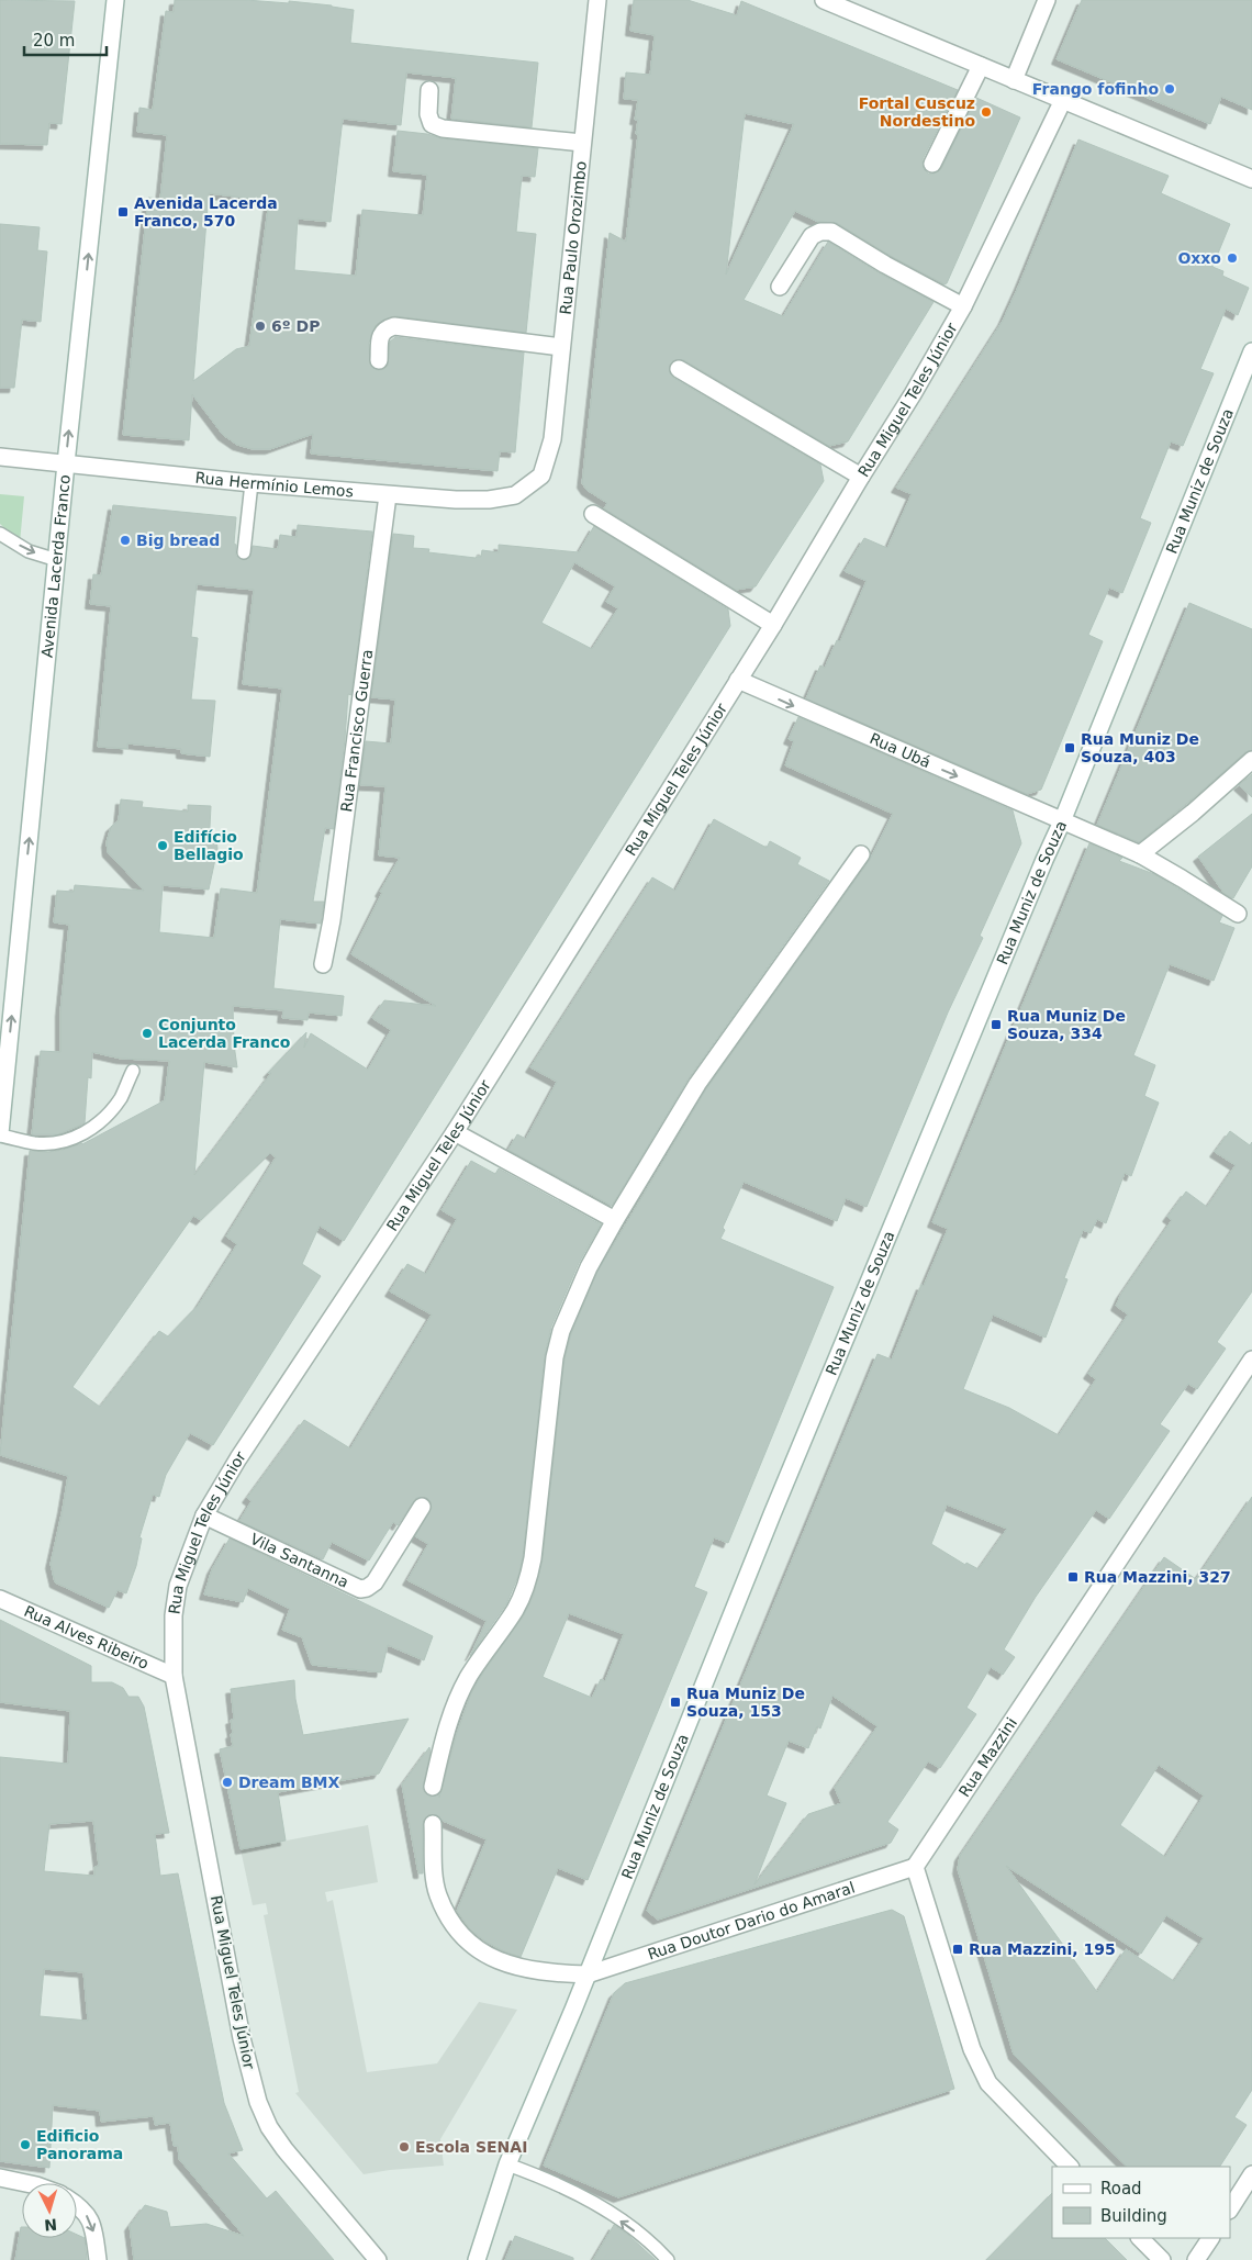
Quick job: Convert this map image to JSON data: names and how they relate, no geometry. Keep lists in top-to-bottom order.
{
  "streets": {
    "street": [
      "Rua Paulo Orozimbo",
      "Rua Miguel Teles Júnior",
      "Rua Muniz de Souza",
      "Rua Hermínio Lemos",
      "Avenida Lacerda Franco",
      "Rua Francisco Guerra",
      "Rua Ubá",
      "Vila Santanna",
      "Rua Alves Ribeiro",
      "Rua Mazzini",
      "Rua Doutor Dario do Amaral"
    ]
  },
  "crossings": [
    ["Rua Paulo Orozimbo", "Rua Hermínio Lemos"],
    ["Rua Miguel Teles Júnior", "Rua Ubá"],
    ["Rua Miguel Teles Júnior", "Vila Santanna"],
    ["Rua Miguel Teles Júnior", "Rua Alves Ribeiro"],
    ["Rua Muniz de Souza", "Rua Ubá"],
    ["Rua Muniz de Souza", "Rua Doutor Dario do Amaral"],
    ["Rua Hermínio Lemos", "Avenida Lacerda Franco"],
    ["Rua Hermínio Lemos", "Rua Francisco Guerra"],
    ["Rua Mazzini", "Rua Doutor Dario do Amaral"]
  ],
  "one_way": ["Avenida Lacerda Franco", "Rua Ubá"],
  "places": {
    "other": [
      "Frango fofinho",
      "Fortal Cuscuz Nordestino",
      "Oxxo",
      "6º DP",
      "Big bread",
      "Edifício Bellagio",
      "Conjunto Lacerda Franco",
      "Dream BMX",
      "Edificio Panorama",
      "Escola SENAI"
    ],
    "transit": [
      "Avenida Lacerda Franco, 570",
      "Rua Muniz De Souza, 403",
      "Rua Muniz De Souza, 334",
      "Rua Mazzini, 327",
      "Rua Muniz De Souza, 153",
      "Rua Mazzini, 195"
    ]
  },
  "legend": ["Road", "Building"],
  "scale_bar": "20 m",
  "north": "bottom"
}
